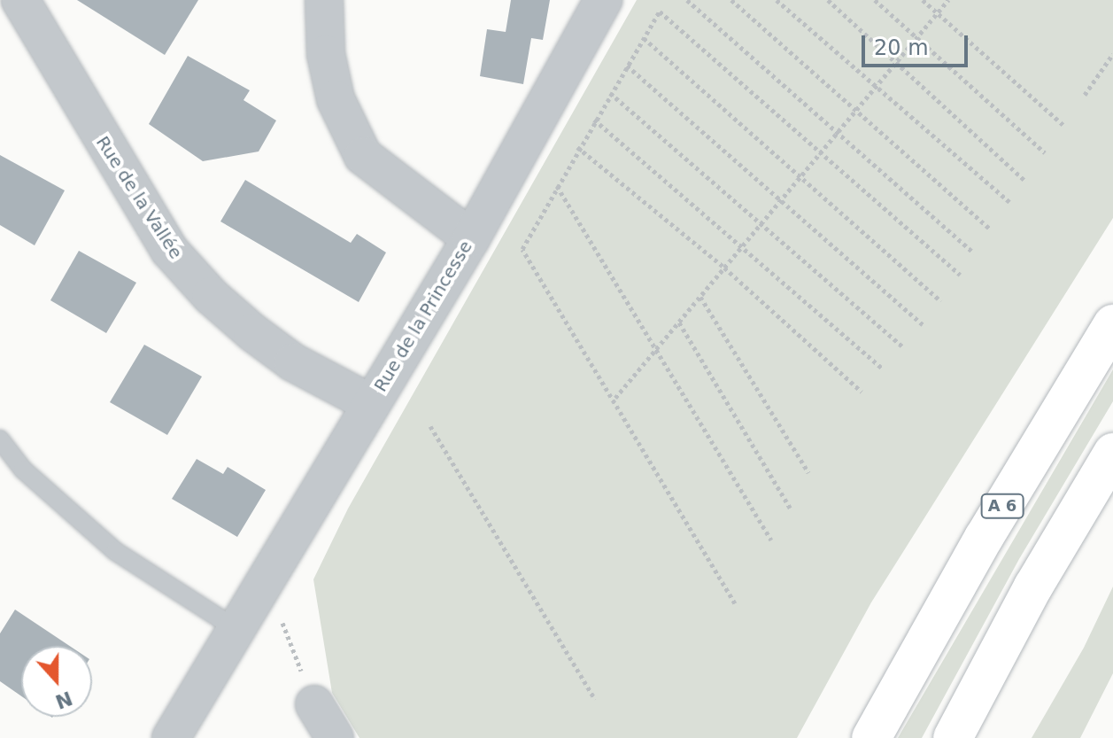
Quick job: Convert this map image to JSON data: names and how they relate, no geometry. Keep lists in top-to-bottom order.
{
  "streets": {
    "highway": ["A 6"],
    "street": ["Rue de la Vallée", "Rue de la Princesse"]
  },
  "crossings": [
    ["Rue de la Vallée", "Rue de la Princesse"]
  ],
  "scale_bar": "20 m",
  "north": "bottom"
}
